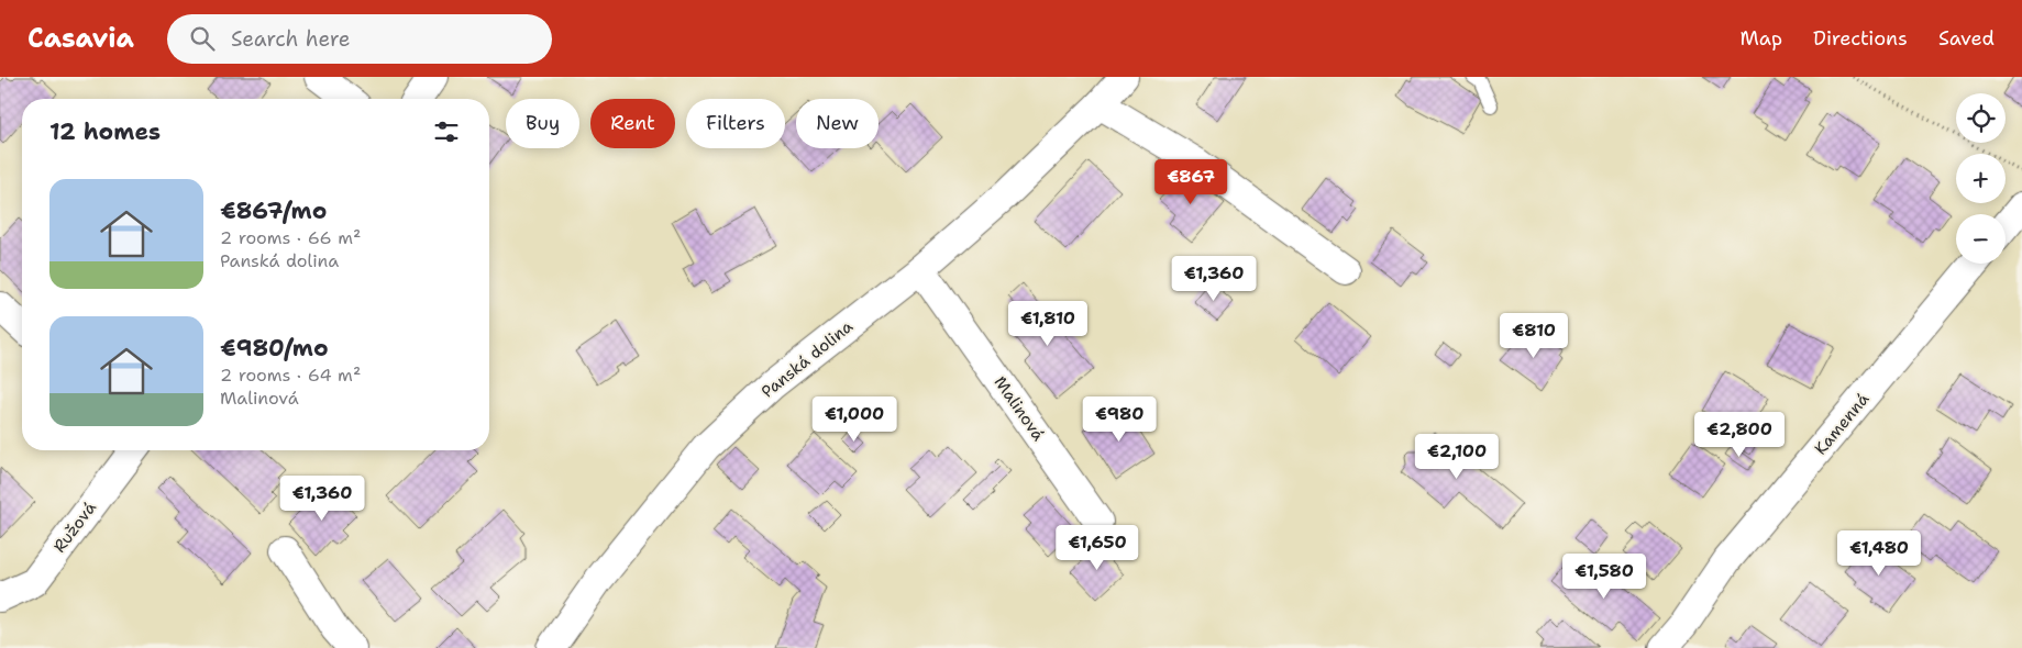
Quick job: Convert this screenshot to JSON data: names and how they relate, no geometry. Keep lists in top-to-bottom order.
{
  "streets": {
    "street": [
      "Panská dolina",
      "Malinová",
      "Kamenná",
      "Ružová"
    ]
  },
  "crossings": [
    ["Panská dolina", "Malinová"]
  ],
  "page": {
    "header": "Casavia",
    "search": "Search here",
    "nav": ["Map", "Directions", "Saved"],
    "map_buttons": ["+", "−"],
    "chip": [
      "Buy",
      "Rent",
      "Filters",
      "New"
    ],
    "heading": "12 homes",
    "price": [
      "€867",
      "€1,360",
      "€1,810",
      "€810",
      "€1,000",
      "€980",
      "€2,800",
      "€2,100",
      "€1,360",
      "€1,650",
      "€1,480",
      "€1,580"
    ],
    "list": [
      {
        "name": "€867/mo",
        "note": "2 rooms · 66 m² · Panská dolina"
      },
      {
        "name": "€980/mo",
        "note": "2 rooms · 64 m² · Malinová"
      }
    ]
  }
}
